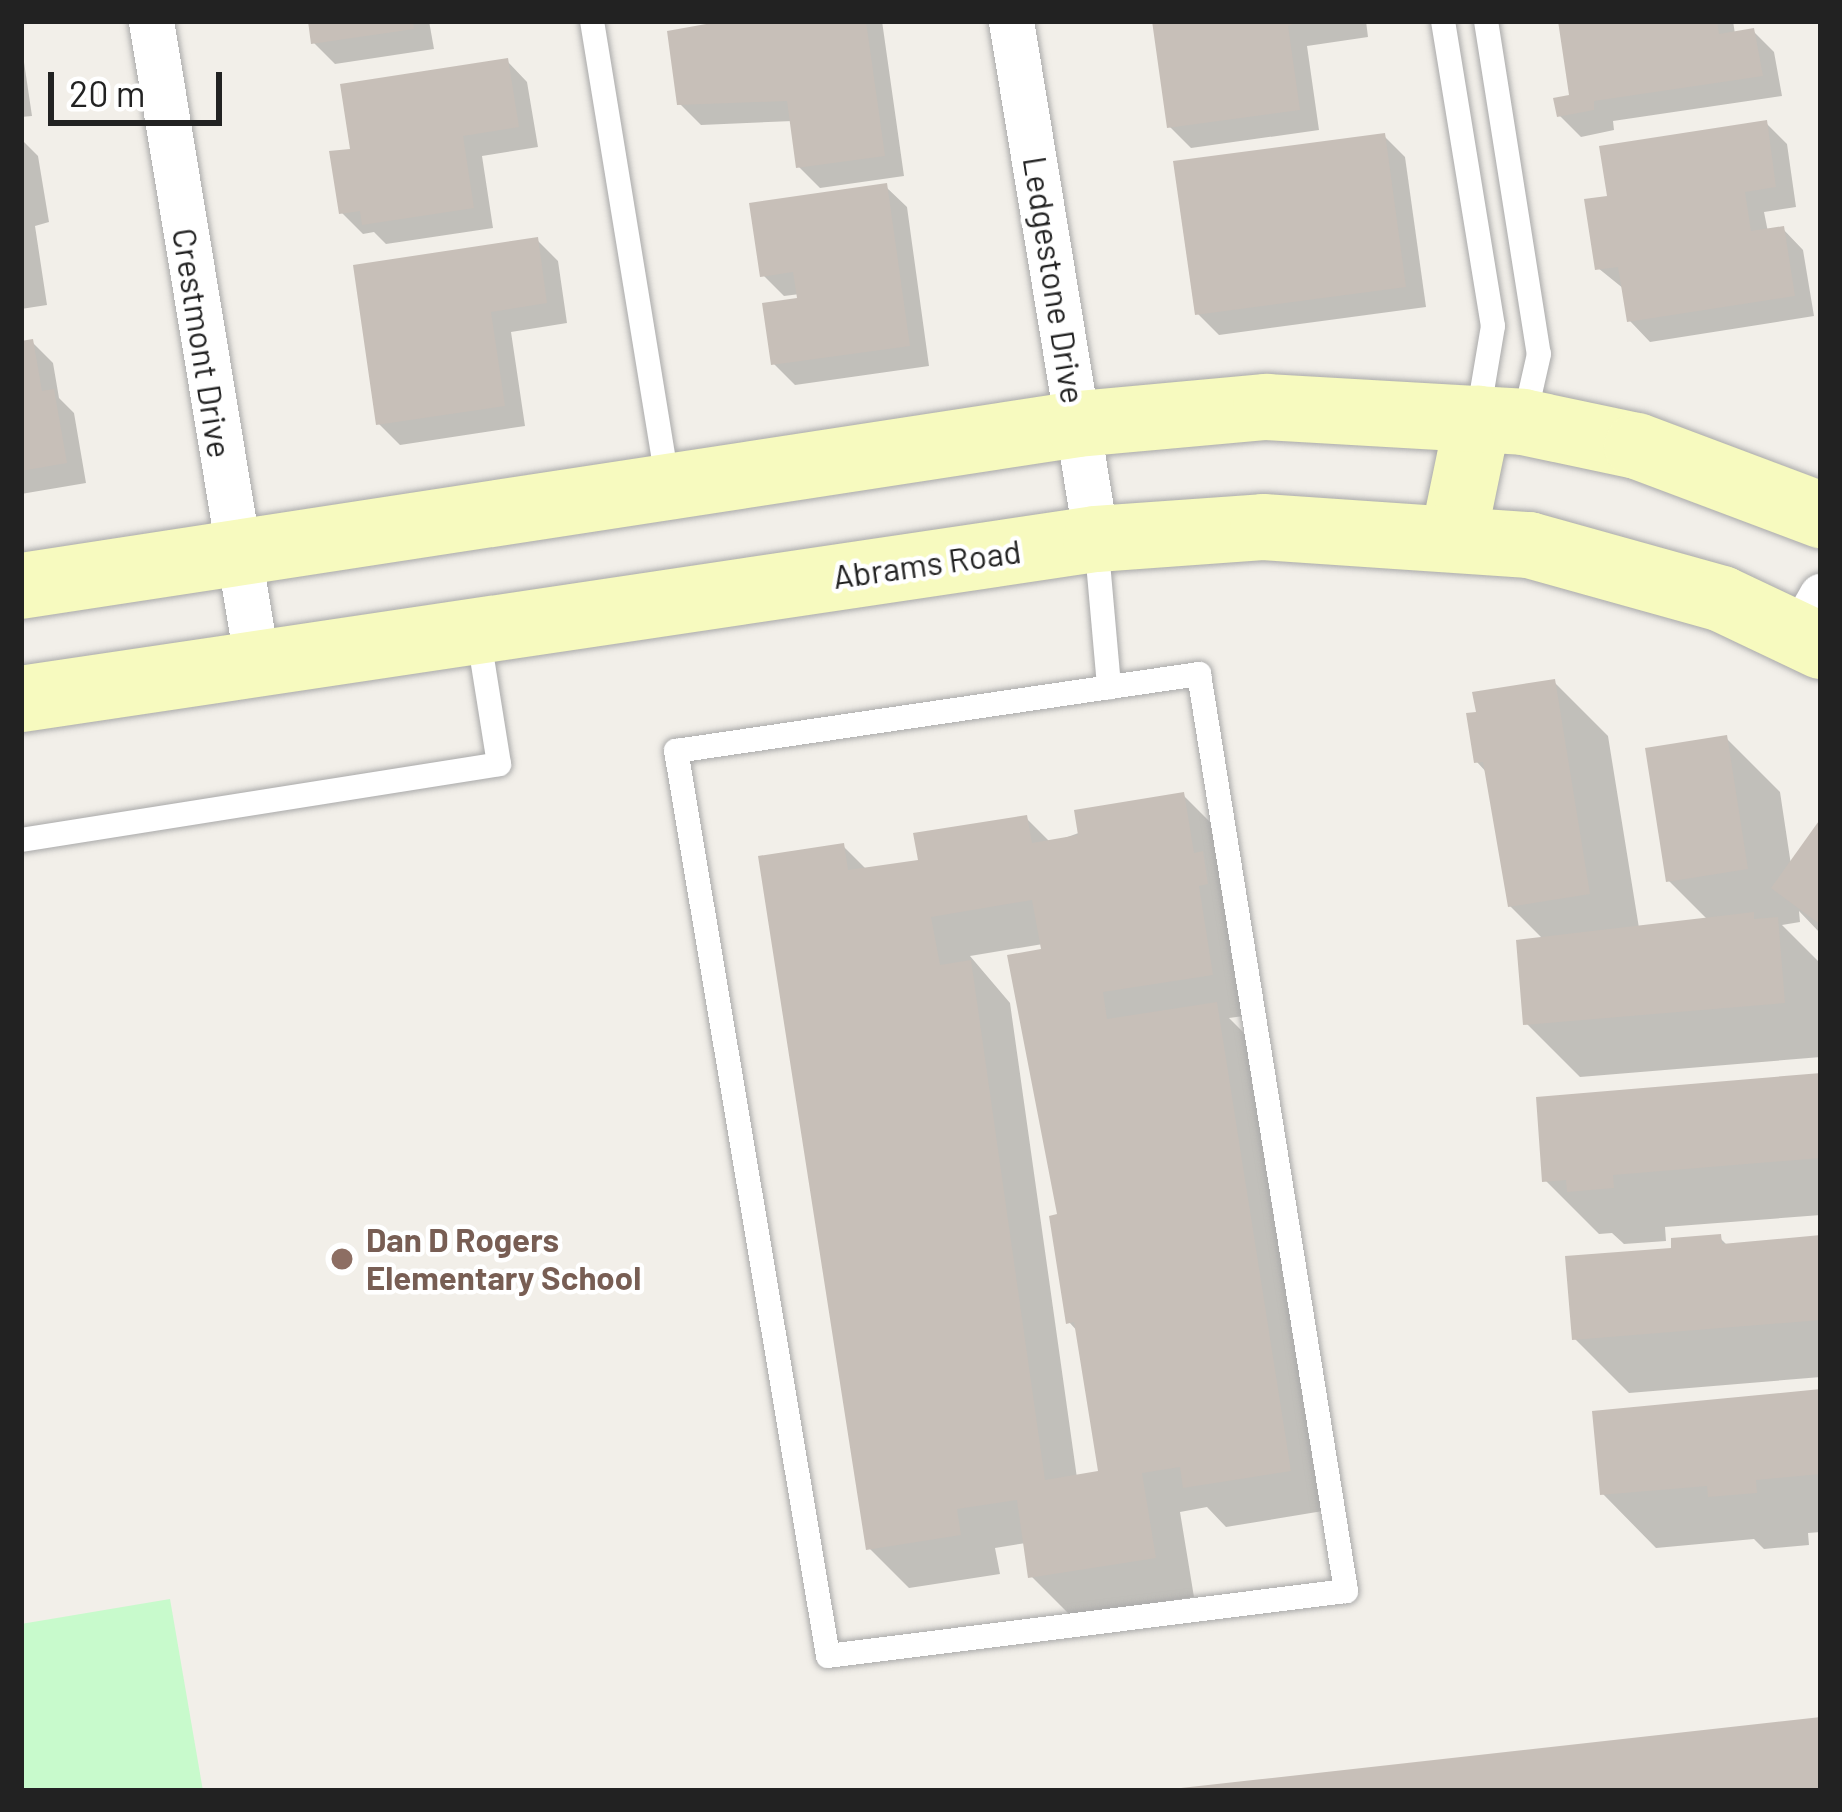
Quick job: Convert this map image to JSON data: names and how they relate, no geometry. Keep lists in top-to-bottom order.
{
  "streets": {
    "main road": ["Abrams Road"],
    "street": ["Ledgestone Drive", "Crestmont Drive"]
  },
  "crossings": [
    ["Ledgestone Drive", "Abrams Road"],
    ["Crestmont Drive", "Abrams Road"]
  ],
  "places": ["Dan D Rogers Elementary School"],
  "scale_bar": "20 m"
}
